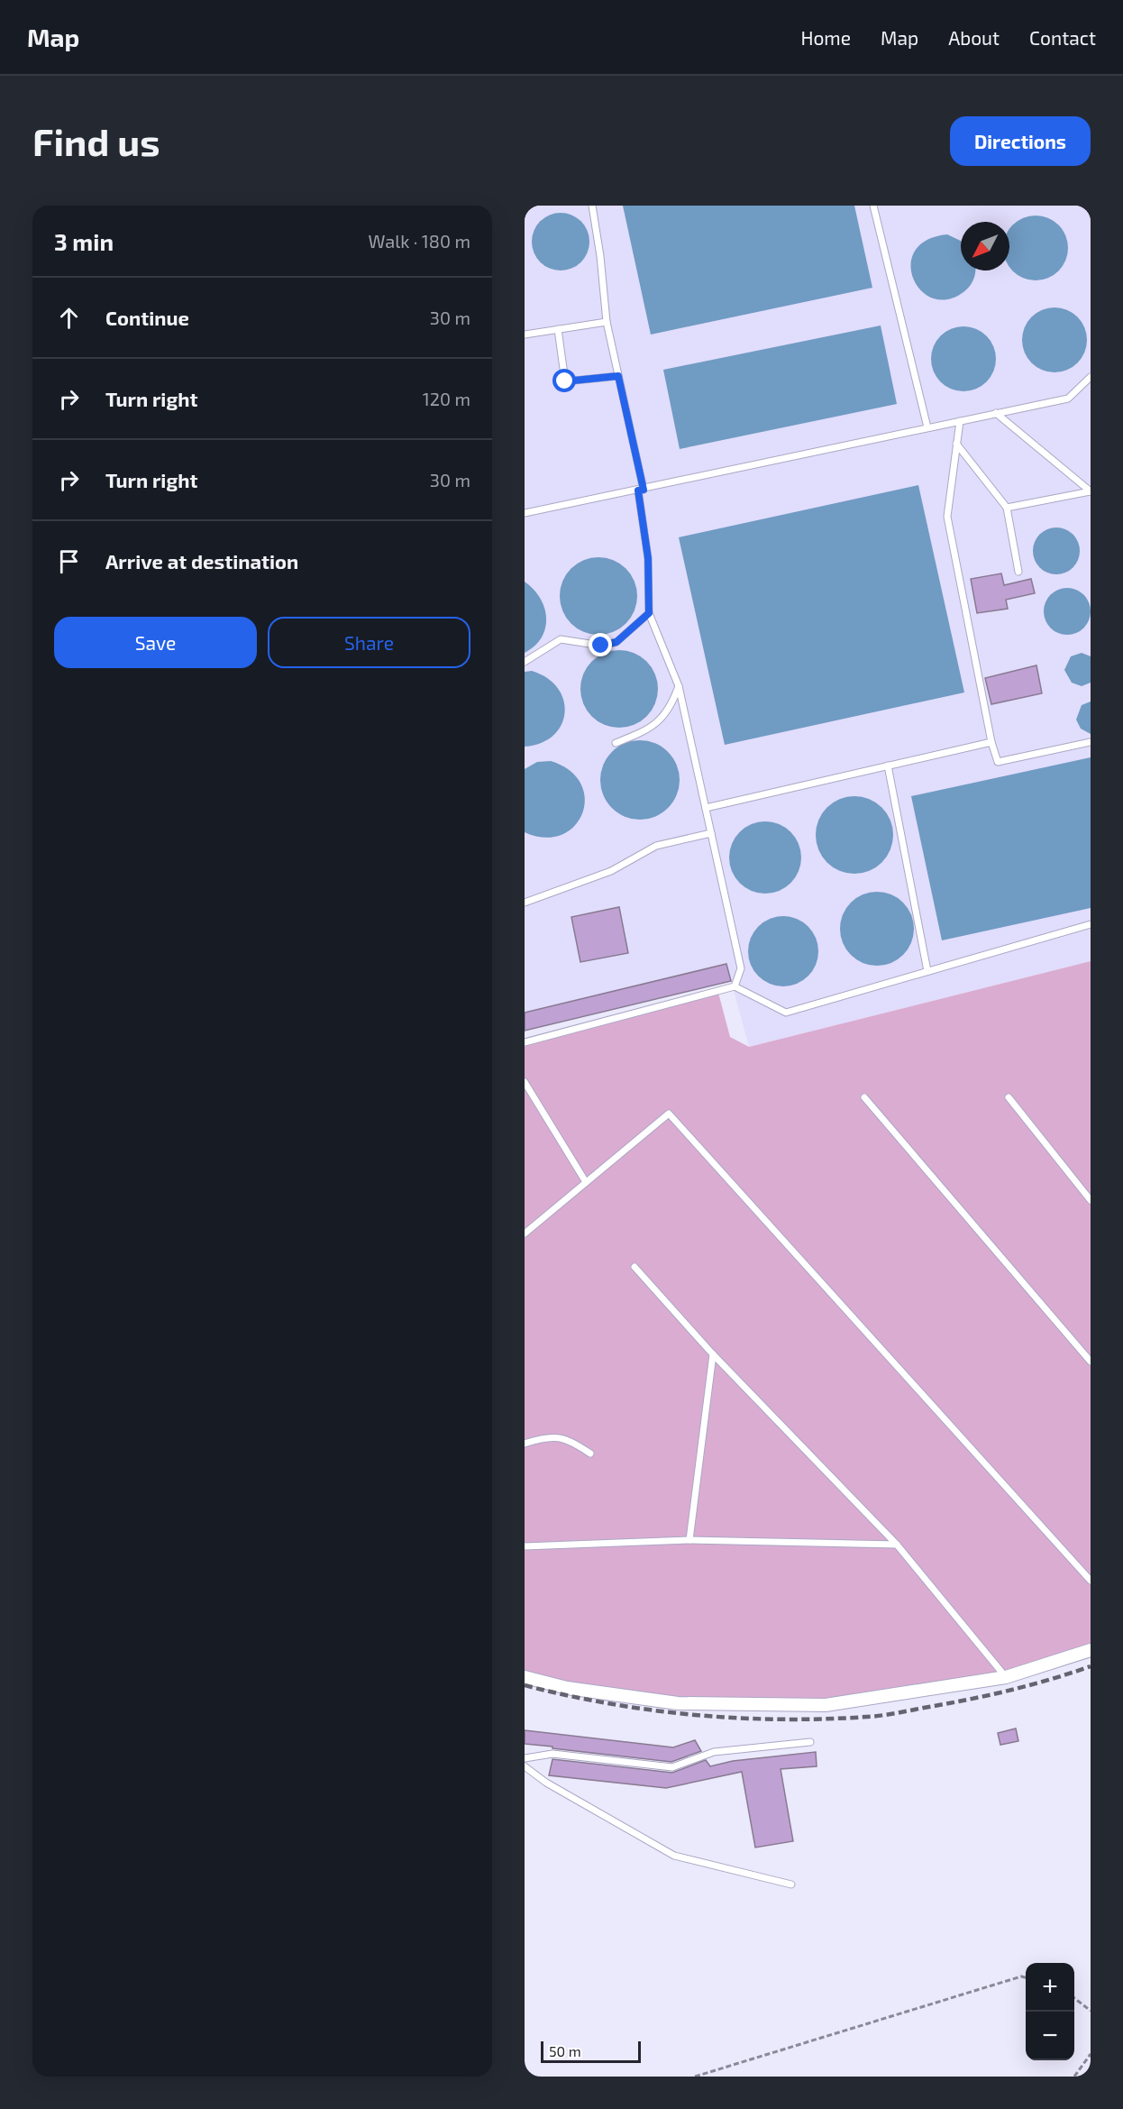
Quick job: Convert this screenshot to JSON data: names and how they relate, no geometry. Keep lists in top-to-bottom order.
{
  "scale_bar": "50 m",
  "north": "bottom left",
  "page": {
    "header": "Map",
    "nav": [
      "Home",
      "Map",
      "About",
      "Contact"
    ],
    "buttons": [
      "Directions",
      ["Save", "Share"]
    ],
    "title": "Find us",
    "heading": ["3 min", "Walk · 180 m"],
    "list": [
      ["Continue", "30 m"],
      ["Turn right", "120 m"],
      ["Turn right", "30 m"],
      "Arrive at destination"
    ],
    "map_buttons": ["+", "−"],
    "scale": "50 m"
  }
}
